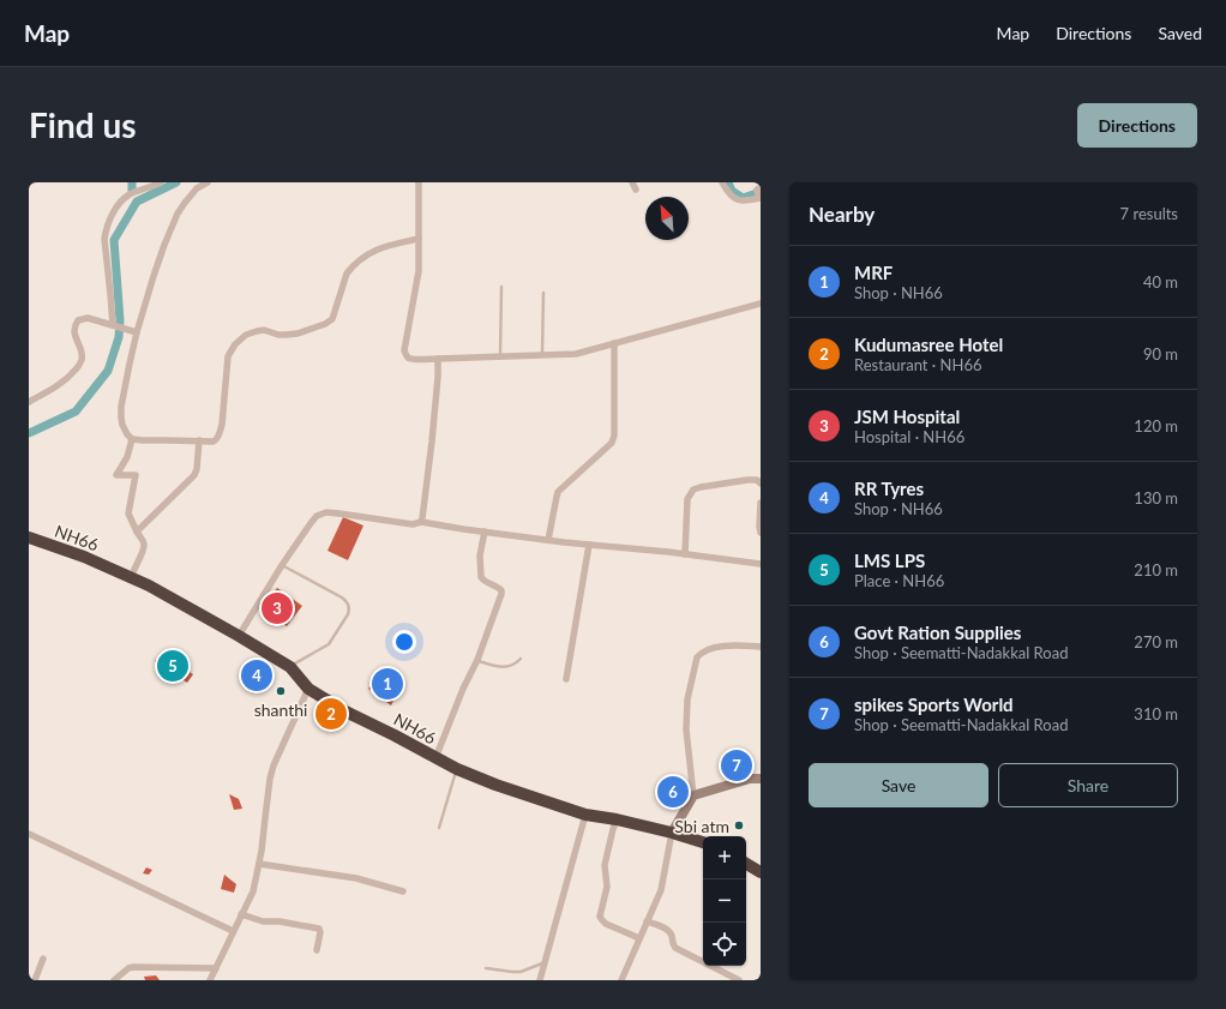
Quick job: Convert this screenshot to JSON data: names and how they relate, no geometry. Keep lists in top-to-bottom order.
{
  "streets": {
    "highway": ["NH66"]
  },
  "places": ["shanthi", "Sbi atm"],
  "north": "top left",
  "page": {
    "header": "Map",
    "nav": ["Map", "Directions", "Saved"],
    "buttons": [
      "Directions",
      ["Save", "Share"]
    ],
    "title": "Find us",
    "heading": ["Nearby", "7 results"],
    "list": [
      {
        "mark": "1",
        "name": "MRF",
        "note": "Shop · NH66",
        "value": "40 m"
      },
      {
        "mark": "2",
        "name": "Kudumasree Hotel",
        "note": "Restaurant · NH66",
        "value": "90 m"
      },
      {
        "mark": "3",
        "name": "JSM Hospital",
        "note": "Hospital · NH66",
        "value": "120 m"
      },
      {
        "mark": "4",
        "name": "RR Tyres",
        "note": "Shop · NH66",
        "value": "130 m"
      },
      {
        "mark": "5",
        "name": "LMS LPS",
        "note": "Place · NH66",
        "value": "210 m"
      },
      {
        "mark": "6",
        "name": "Govt Ration Supplies",
        "note": "Shop · Seematti-Nadakkal Road",
        "value": "270 m"
      },
      {
        "mark": "7",
        "name": "spikes Sports World",
        "note": "Shop · Seematti-Nadakkal Road",
        "value": "310 m"
      }
    ],
    "pins": [
      "3",
      "5",
      "4",
      "1",
      "2",
      "7",
      "6"
    ],
    "map_buttons": ["+", "−"]
  }
}
